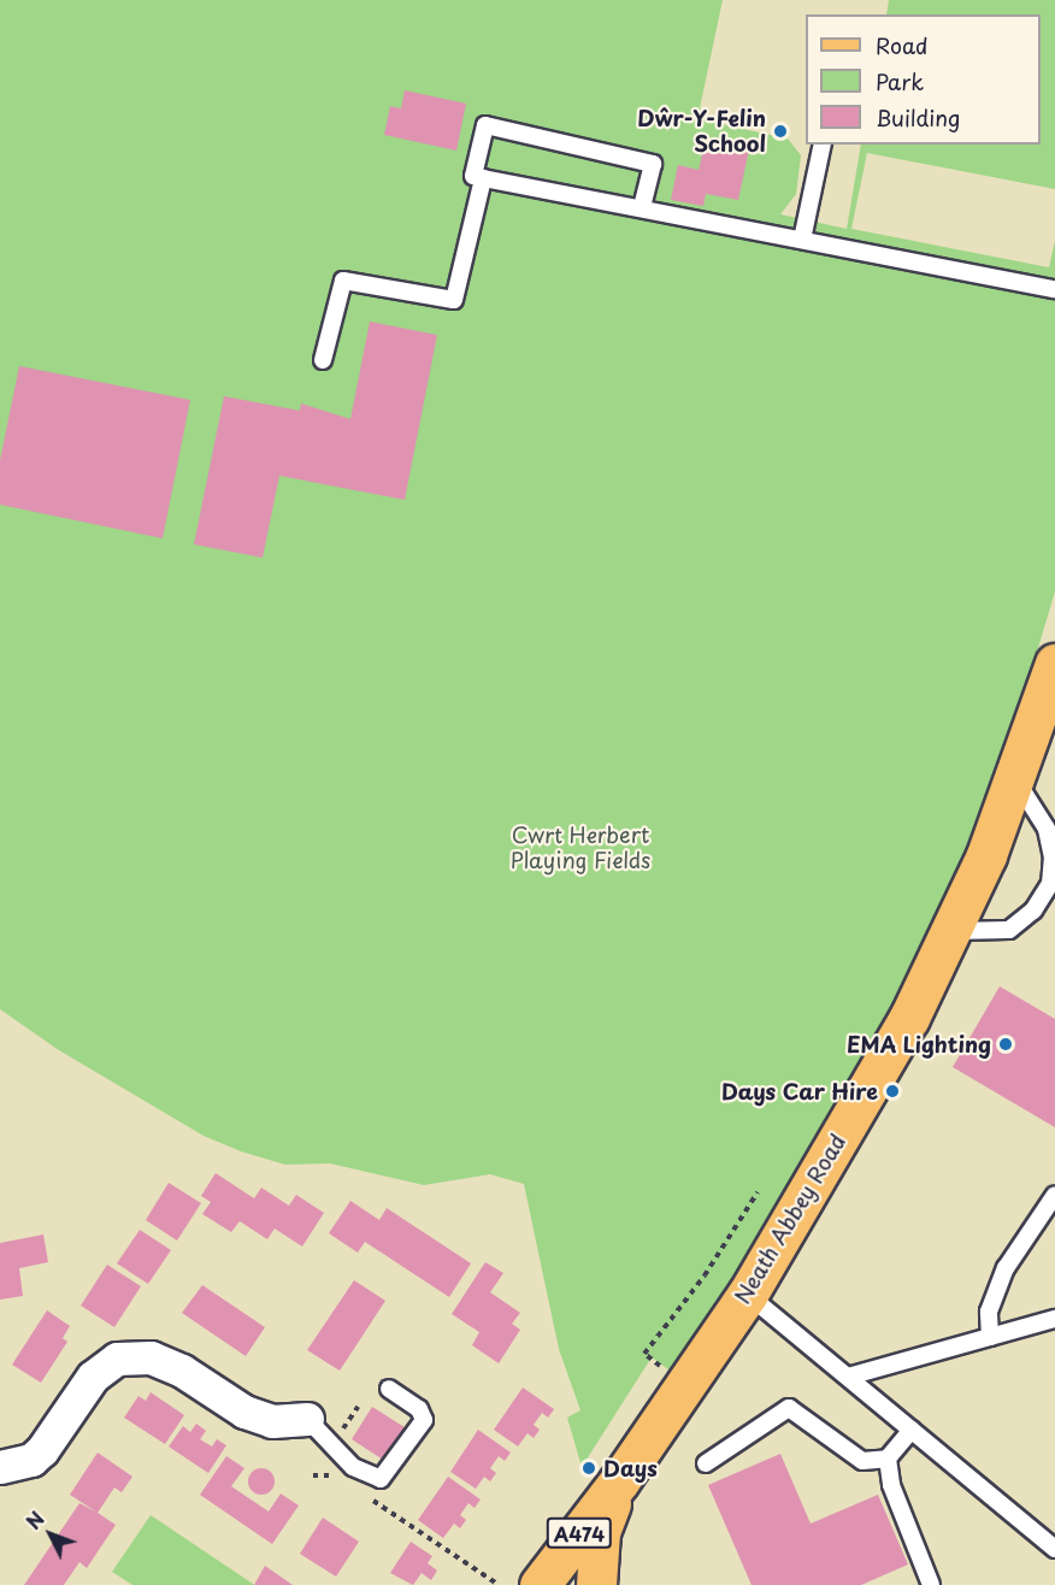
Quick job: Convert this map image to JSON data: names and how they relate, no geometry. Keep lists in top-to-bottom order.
{
  "streets": {
    "main road": ["Neath Abbey Road", "A474"]
  },
  "parks": ["Cwrt Herbert Playing Fields"],
  "places": [
    "Dŵr-Y-Felin School",
    "EMA Lighting",
    "Days Car Hire",
    "Days"
  ],
  "legend": ["Road", "Park", "Building"],
  "north": "top left"
}
